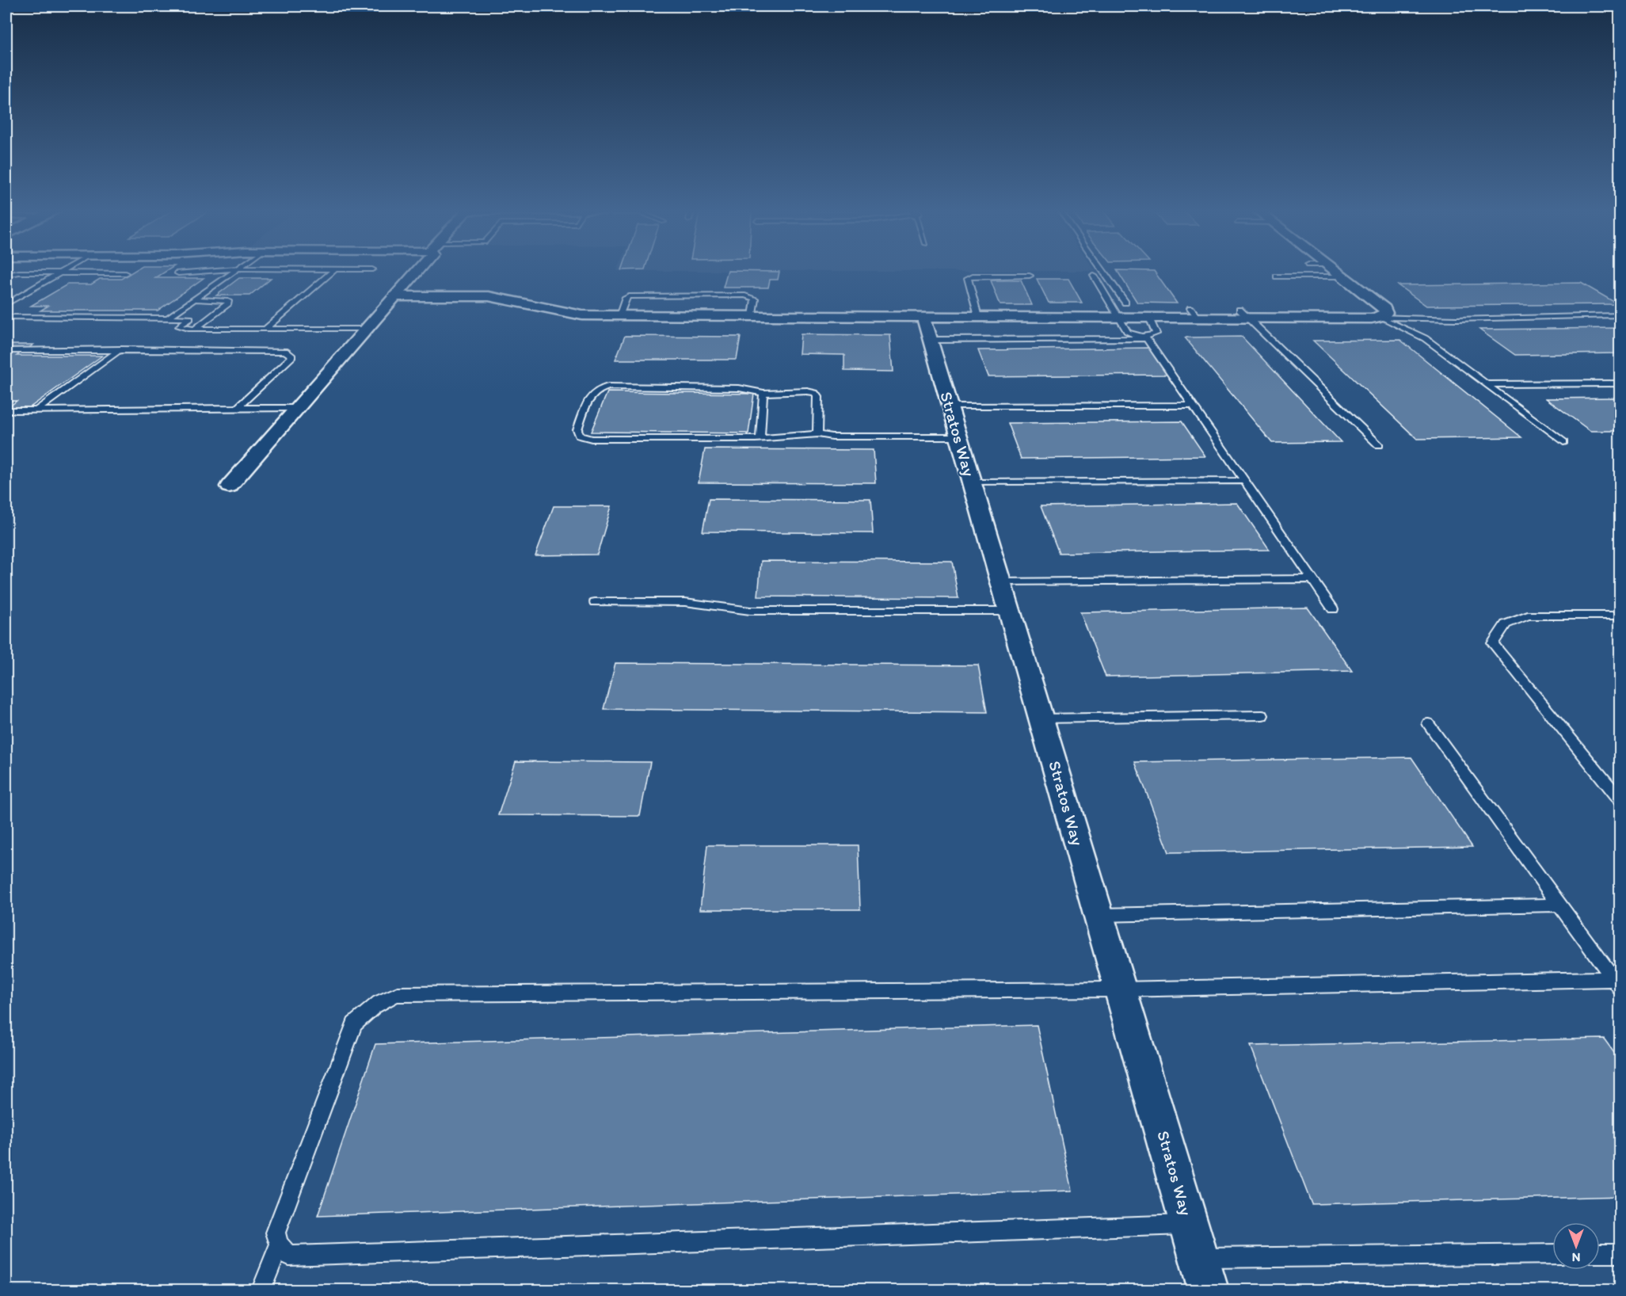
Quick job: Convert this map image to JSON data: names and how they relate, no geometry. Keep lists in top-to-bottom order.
{
  "streets": {
    "street": ["Stratos Way"]
  },
  "north": "bottom"
}
